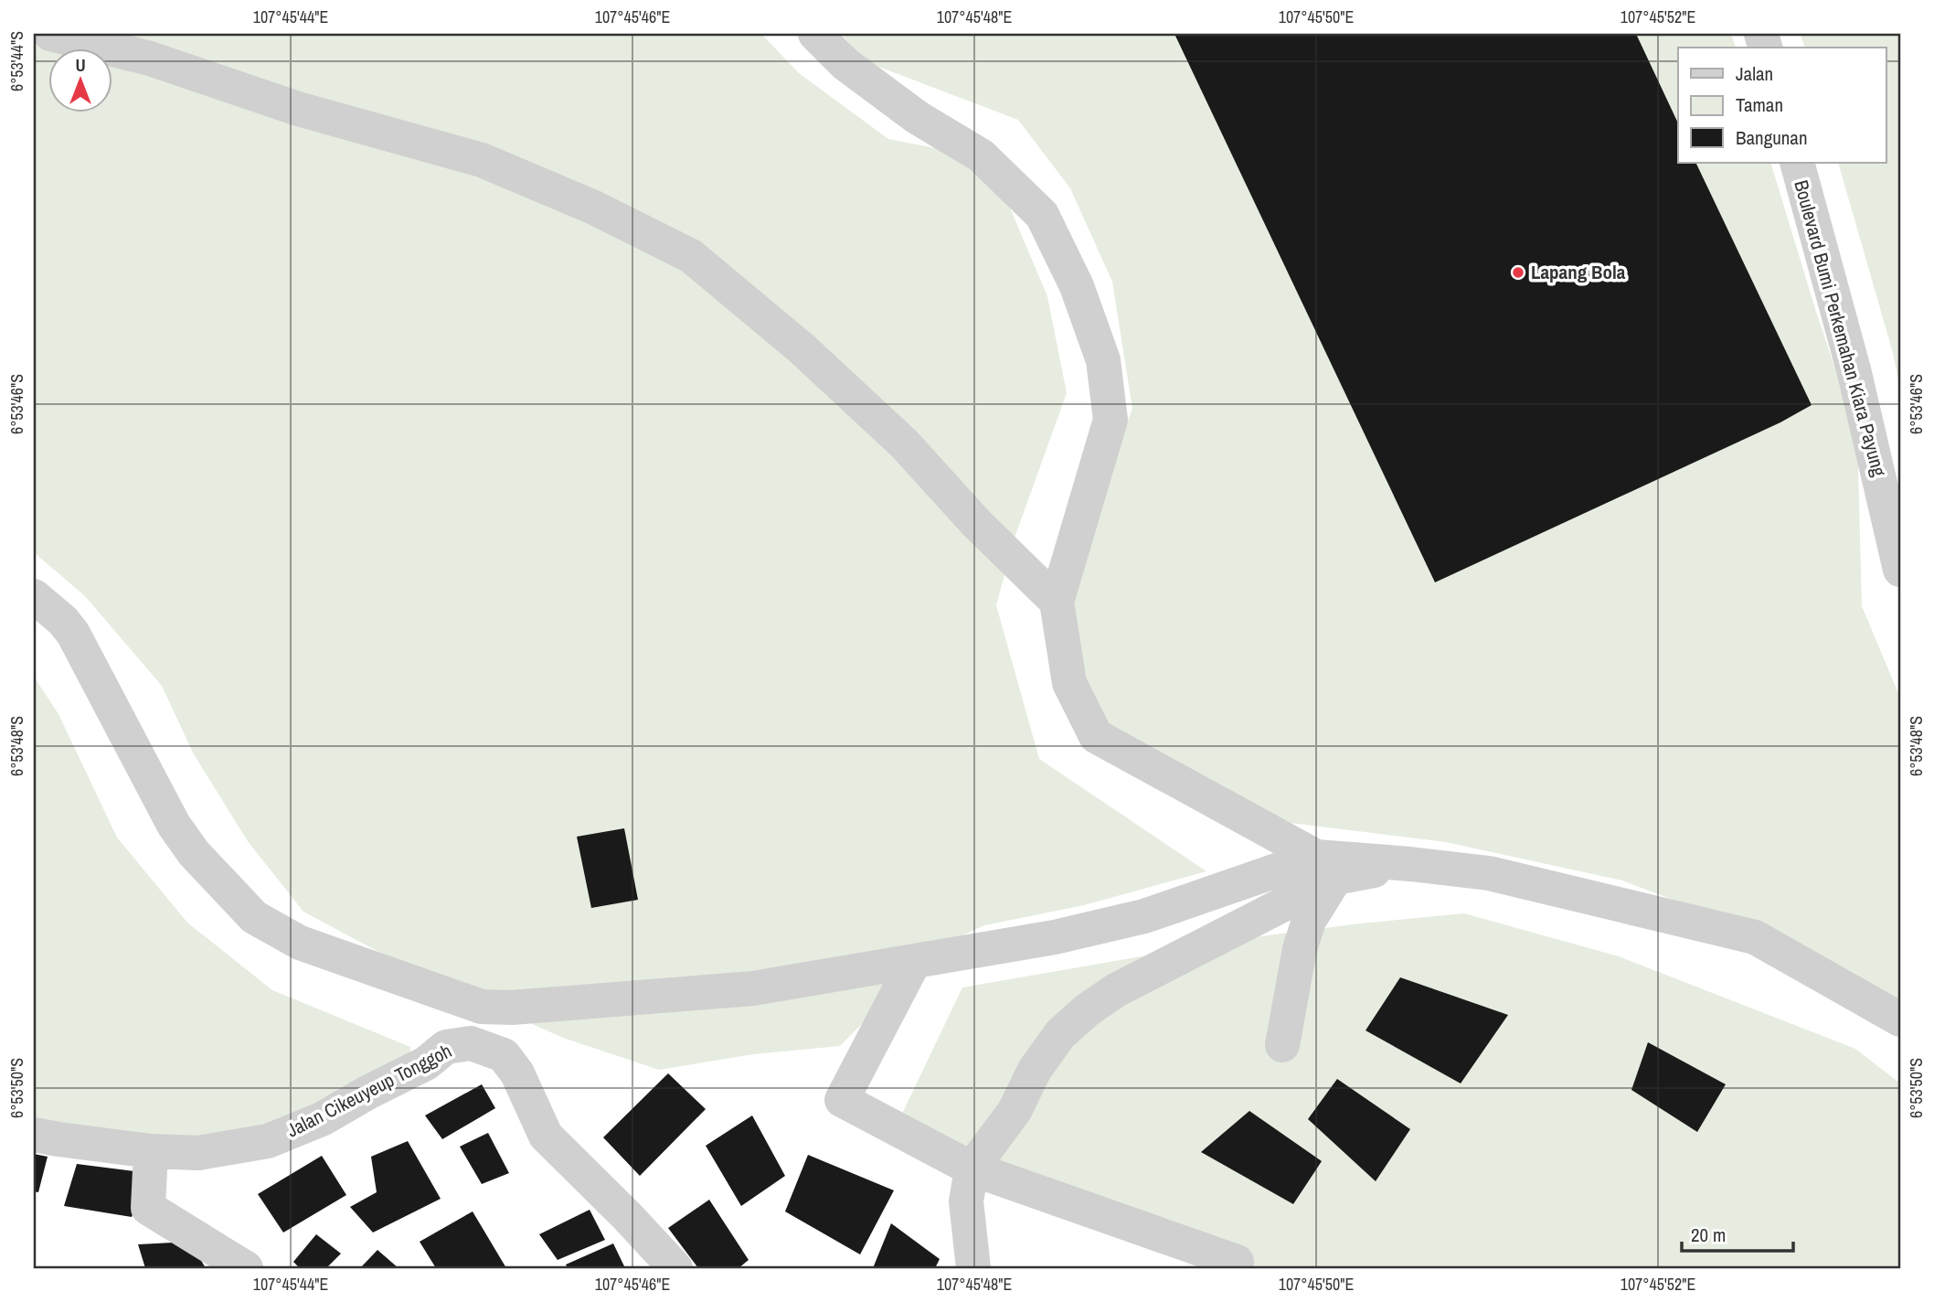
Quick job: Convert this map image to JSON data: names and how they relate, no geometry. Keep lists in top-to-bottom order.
{
  "streets": {
    "street": ["Boulevard Bumi Perkemahan Kiara Payung", "Jalan Cikeuyeup Tonggoh"]
  },
  "places": ["Lapang Bola"],
  "legend": ["Jalan", "Taman", "Bangunan"],
  "scale_bar": "20 m",
  "north": "top",
  "coordinates": [
    "107°45'44\"E",
    "107°45'46\"E",
    "107°45'48\"E",
    "107°45'50\"E",
    "107°45'52\"E",
    "6°53'44\"S",
    "6°53'46\"S",
    "6°53'48\"S",
    "6°53'50\"S"
  ]
}
